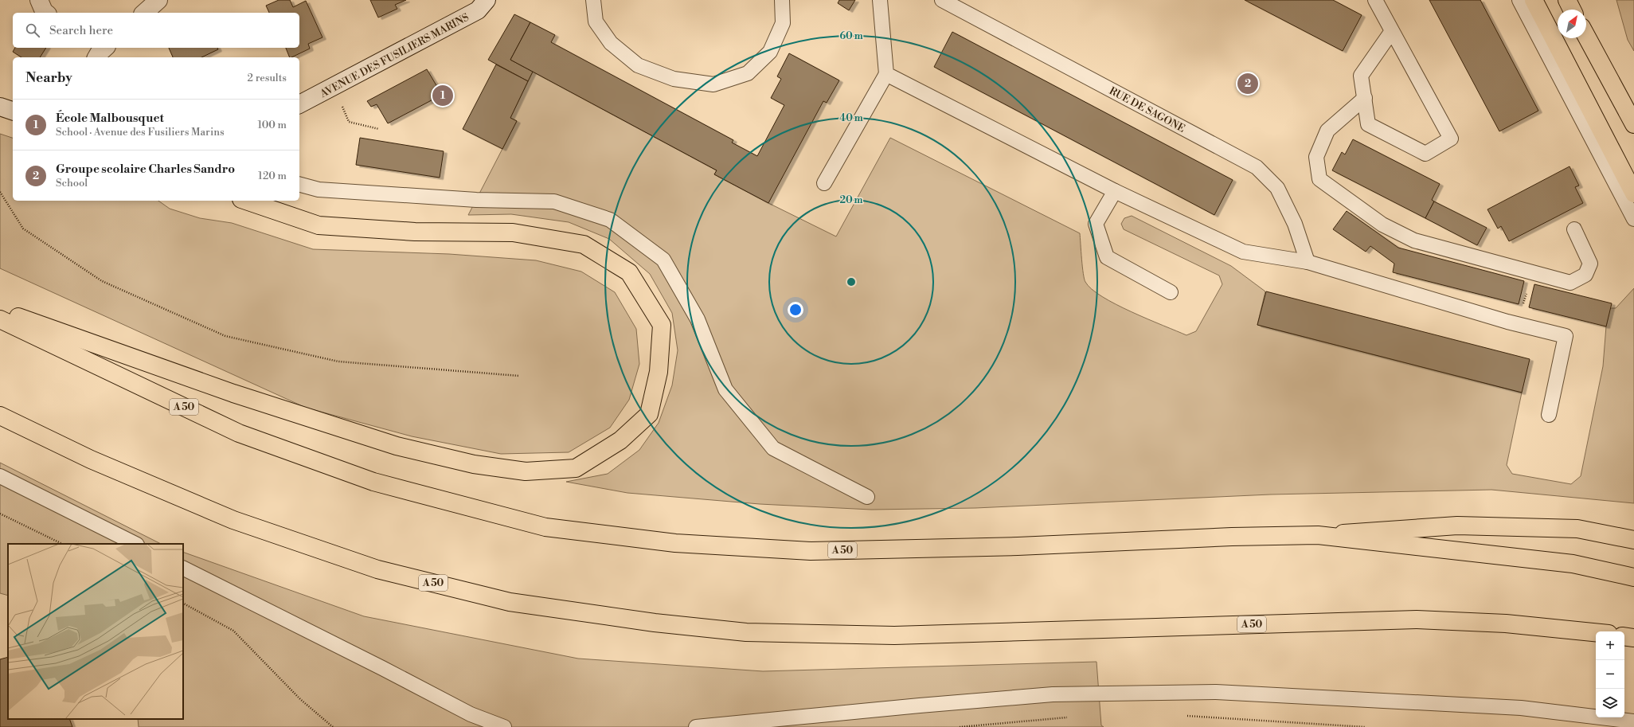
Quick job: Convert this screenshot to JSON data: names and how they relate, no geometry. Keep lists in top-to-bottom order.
{
  "streets": {
    "main road": ["A 50"],
    "street": ["AVENUE DES FUSILIERS MARINS"],
    "lane": ["RUE DE SAGONE"]
  },
  "north": "top right",
  "page": {
    "search": "Search here",
    "heading": ["Nearby", "2 results"],
    "pins": ["2", "1"],
    "list": [
      {
        "mark": "1",
        "name": "École Malbousquet",
        "note": "School · Avenue des Fusiliers Marins",
        "value": "100 m"
      },
      {
        "mark": "2",
        "name": "Groupe scolaire Charles Sandro",
        "note": "School",
        "value": "120 m"
      }
    ],
    "map_buttons": ["+", "−"]
  },
  "rings": ["60 m", "40 m", "20 m"]
}
